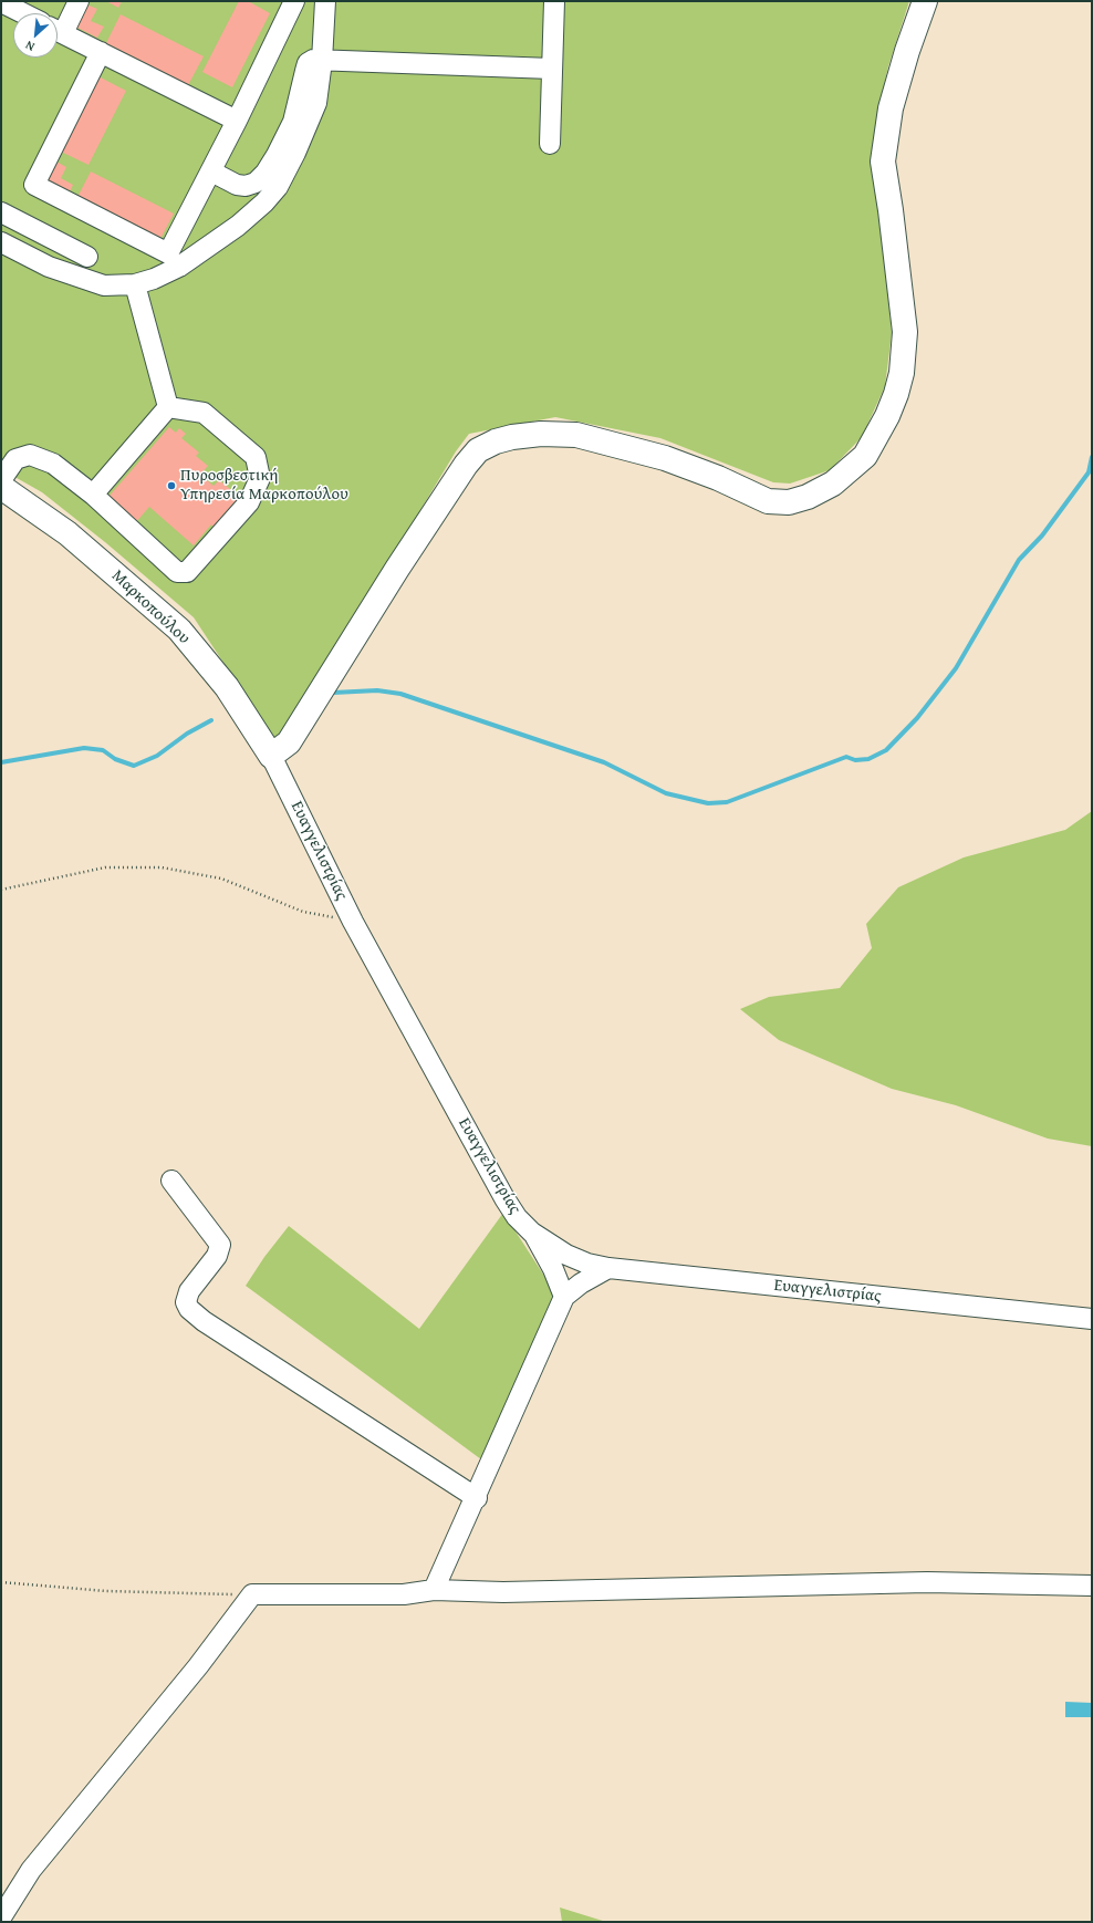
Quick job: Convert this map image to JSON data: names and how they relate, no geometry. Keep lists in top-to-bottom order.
{
  "streets": {
    "main road": ["Μαρκοπούλου"],
    "street": ["Ευαγγελιστρίας"]
  },
  "crossings": [
    ["Μαρκοπούλου", "Ευαγγελιστρίας"]
  ],
  "places": ["Πυροσβεστική Υπηρεσία Μαρκοπούλου"],
  "north": "bottom left"
}
